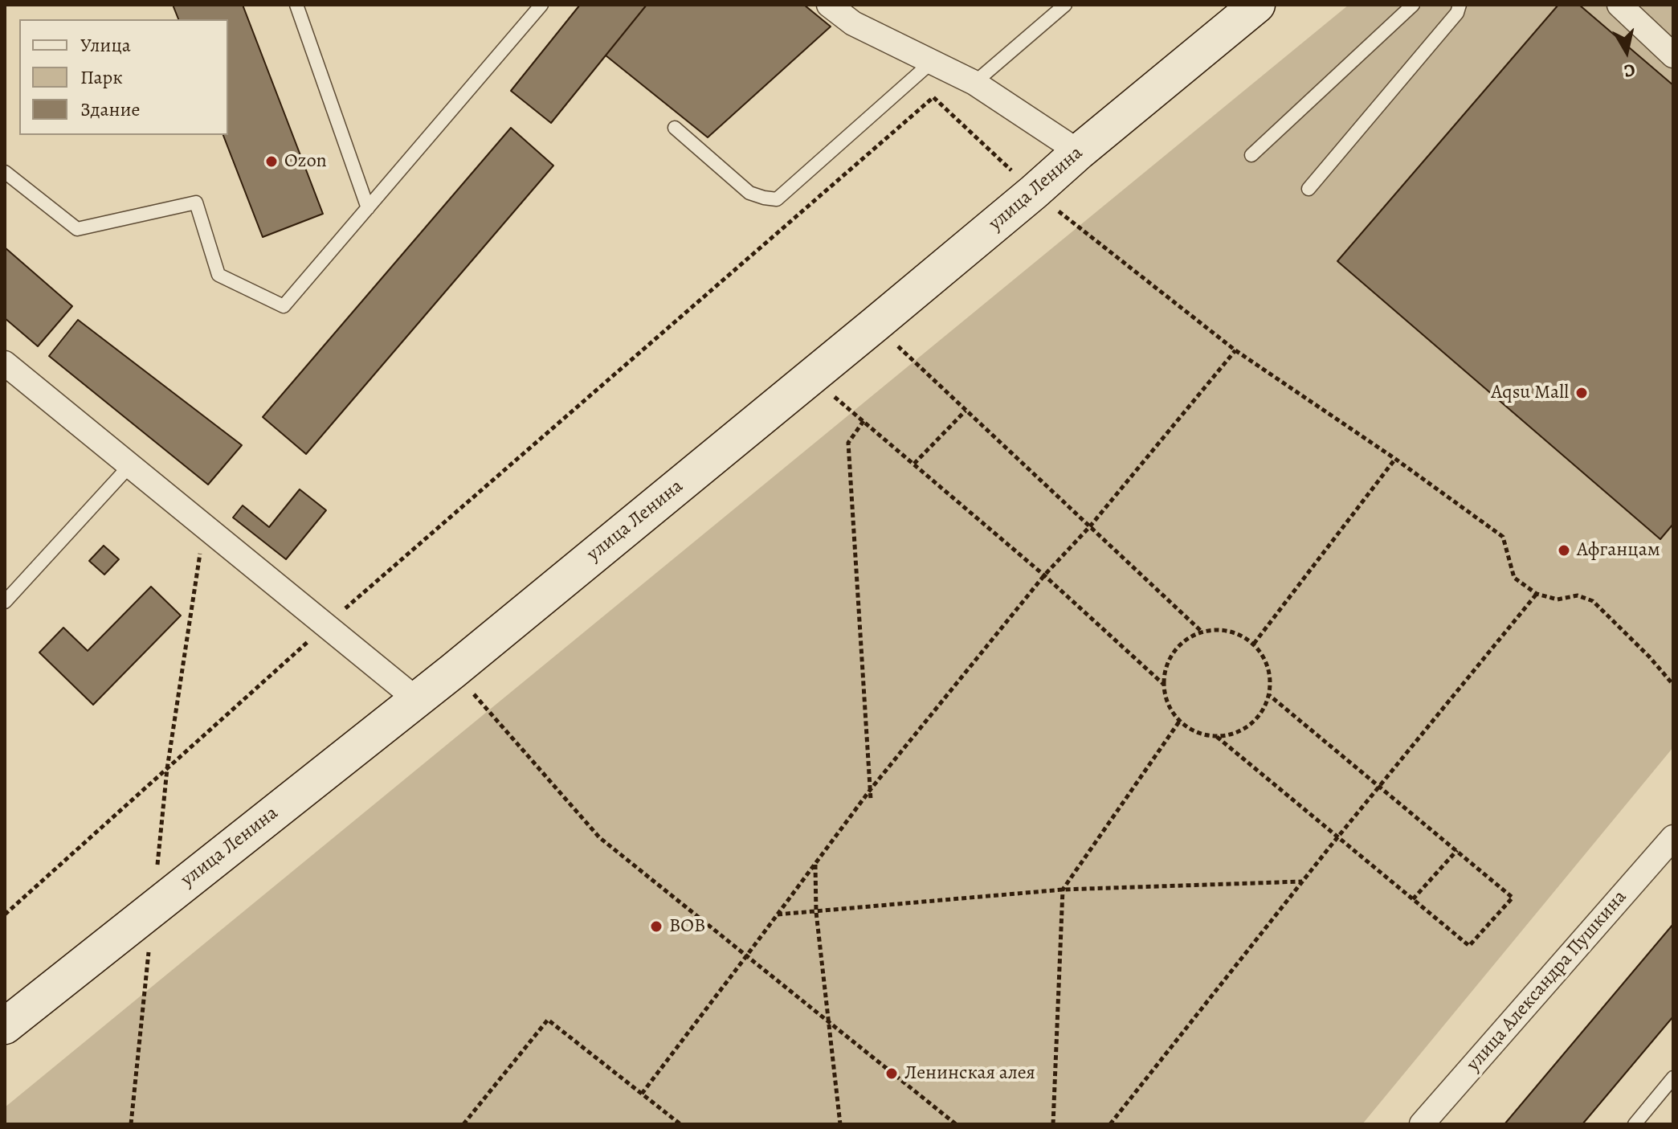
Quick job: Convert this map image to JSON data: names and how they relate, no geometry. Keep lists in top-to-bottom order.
{
  "streets": {
    "street": ["улица Ленина", "улица Александра Пушкина"]
  },
  "places": [
    "Ozon",
    "Аqsu Mall",
    "Афганцам",
    "ВОВ",
    "Ленинская алея"
  ],
  "legend": ["Улица", "Парк", "Здание"],
  "north": "bottom"
}
